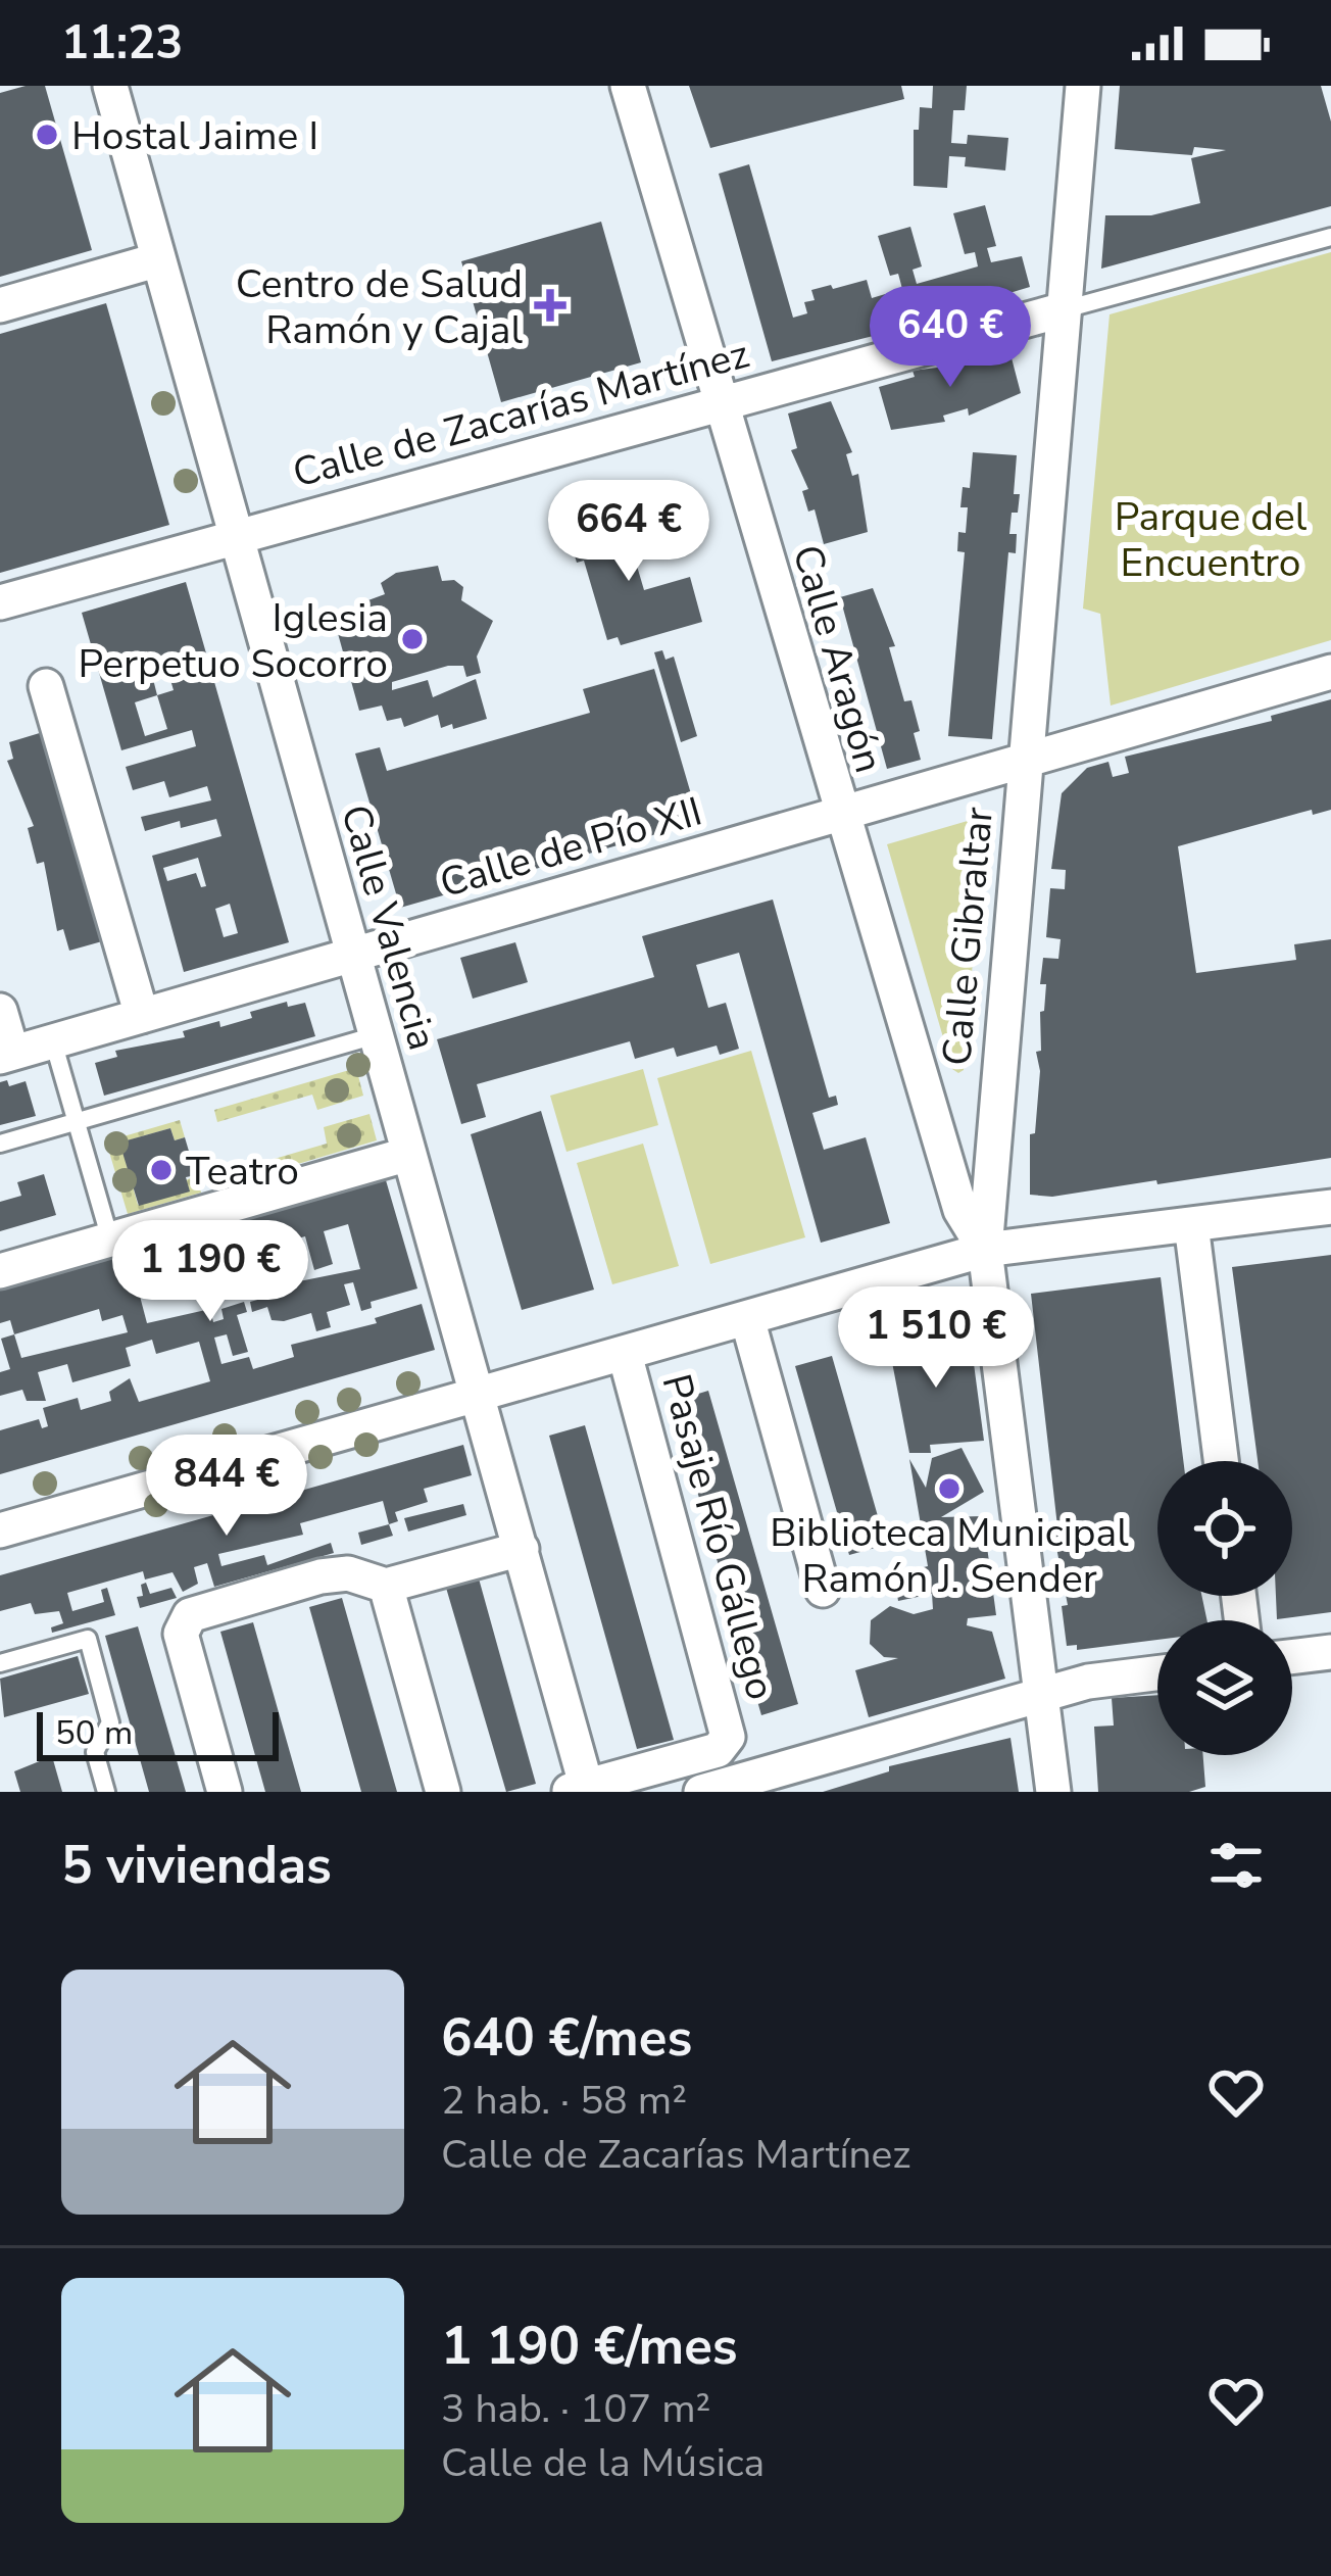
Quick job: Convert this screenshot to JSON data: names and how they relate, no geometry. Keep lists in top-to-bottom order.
{
  "streets": {
    "street": [
      "Calle de Zacarías Martínez",
      "Calle Aragón",
      "Calle de Pío XII",
      "Calle Valencia",
      "Calle Gibraltar",
      "Pasaje Río Gállego"
    ]
  },
  "crossings": [
    ["Calle de Zacarías Martínez", "Calle Aragón"],
    ["Calle de Zacarías Martínez", "Calle Valencia"],
    ["Calle de Zacarías Martínez", "Calle Gibraltar"],
    ["Calle Aragón", "Calle de Pío XII"],
    ["Calle Aragón", "Calle Gibraltar"],
    ["Calle de Pío XII", "Calle Valencia"],
    ["Calle de Pío XII", "Calle Gibraltar"],
    ["Calle Valencia", "Pasaje Río Gállego"]
  ],
  "parks": ["Parque del Encuentro"],
  "places": {
    "other": [
      "Hostal Jaime I",
      "Iglesia Perpetuo Socorro",
      "Teatro",
      "Biblioteca Municipal Ramón J. Sender"
    ],
    "health": ["Centro de Salud Ramón y Cajal"]
  },
  "scale_bar": "50 m",
  "page": {
    "status": "11:23",
    "price": [
      "640 €",
      "664 €",
      "1 190 €",
      "1 510 €",
      "844 €"
    ],
    "scale": "50 m",
    "heading": "5 viviendas",
    "list": [
      {
        "name": "640 €/mes",
        "note": "2 hab. · 58 m² · Calle de Zacarías Martínez"
      },
      {
        "name": "1 190 €/mes",
        "note": "3 hab. · 107 m² · Calle de la Música"
      }
    ]
  }
}
